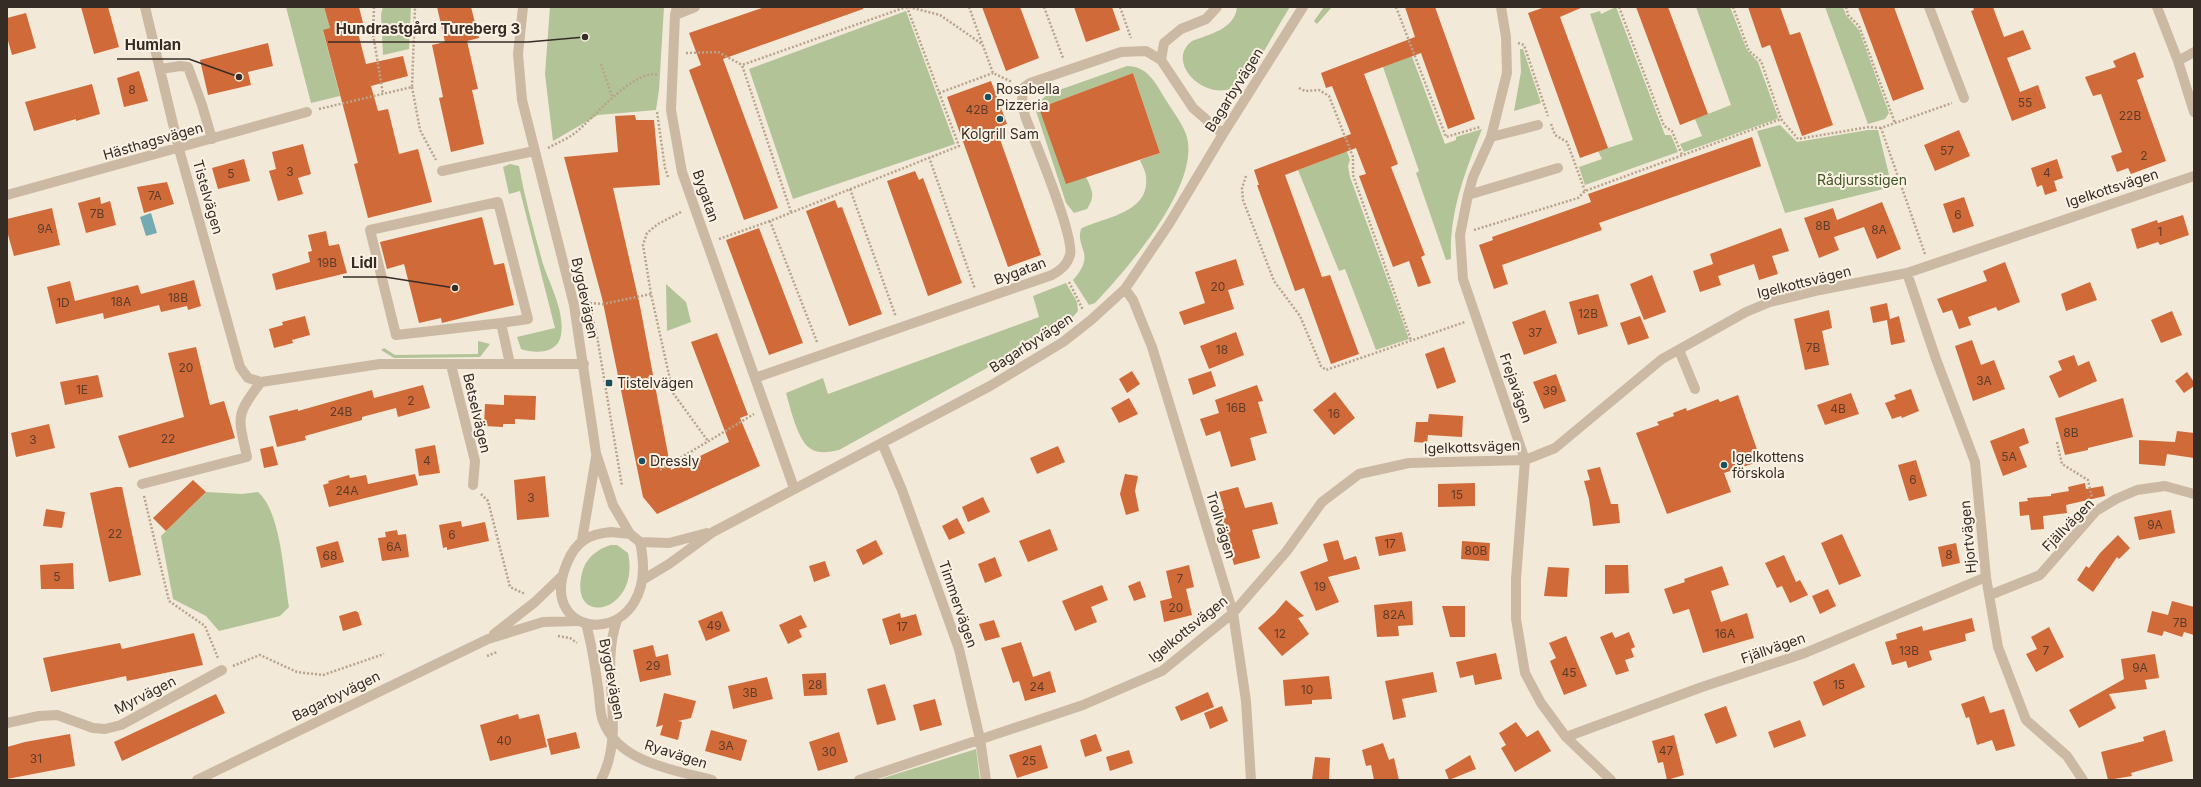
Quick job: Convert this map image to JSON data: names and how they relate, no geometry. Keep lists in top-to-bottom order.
{
  "streets": {
    "street": [
      "Bagarbyvägen",
      "Hästhagsvägen",
      "Igelkottsvägen",
      "Bygatan",
      "Tistelvägen",
      "Bygdevägen",
      "Frejavägen",
      "Betselvägen",
      "Trollvägen",
      "Fjällvägen",
      "Hjortvägen",
      "Timmervägen",
      "Myrvägen",
      "Ryavägen"
    ]
  },
  "crossings": [
    ["Bagarbyvägen", "Bygatan"],
    ["Bagarbyvägen", "Bygdevägen"],
    ["Bagarbyvägen", "Trollvägen"],
    ["Bagarbyvägen", "Timmervägen"],
    ["Hästhagsvägen", "Tistelvägen"],
    ["Igelkottsvägen", "Frejavägen"],
    ["Igelkottsvägen", "Trollvägen"],
    ["Igelkottsvägen", "Hjortvägen"],
    ["Igelkottsvägen", "Timmervägen"],
    ["Bygdevägen", "Ryavägen"],
    ["Frejavägen", "Fjällvägen"],
    ["Fjällvägen", "Hjortvägen"]
  ],
  "parks": ["Rådjursstigen"],
  "places": {
    "other": [
      "Hundrastgård Tureberg 3",
      "Humlan",
      "Rosabella Pizzeria",
      "Kolgrill Sam",
      "Lidl",
      "Dressly",
      "Igelkottens förskola"
    ],
    "transit": ["Tistelvägen"]
  },
  "house_numbers": [
    "8",
    "55",
    "42B",
    "22B",
    "57",
    "2",
    "3",
    "4",
    "5",
    "7A",
    "7B",
    "6",
    "8B",
    "9A",
    "8A",
    "1",
    "19B",
    "20",
    "18B",
    "18A",
    "1D",
    "12B",
    "37",
    "7B",
    "18",
    "20",
    "3A",
    "1E",
    "39",
    "2",
    "16B",
    "4B",
    "24B",
    "16",
    "8B",
    "22",
    "3",
    "5A",
    "4",
    "6",
    "24A",
    "15",
    "3",
    "9A",
    "22",
    "6",
    "17",
    "6A",
    "80B",
    "8",
    "68",
    "5",
    "7",
    "19",
    "20",
    "82A",
    "7B",
    "49",
    "17",
    "12",
    "16A",
    "13B",
    "7",
    "29",
    "9A",
    "45",
    "28",
    "15",
    "24",
    "10",
    "3B",
    "40",
    "3A",
    "47",
    "30",
    "31",
    "25"
  ]
}
